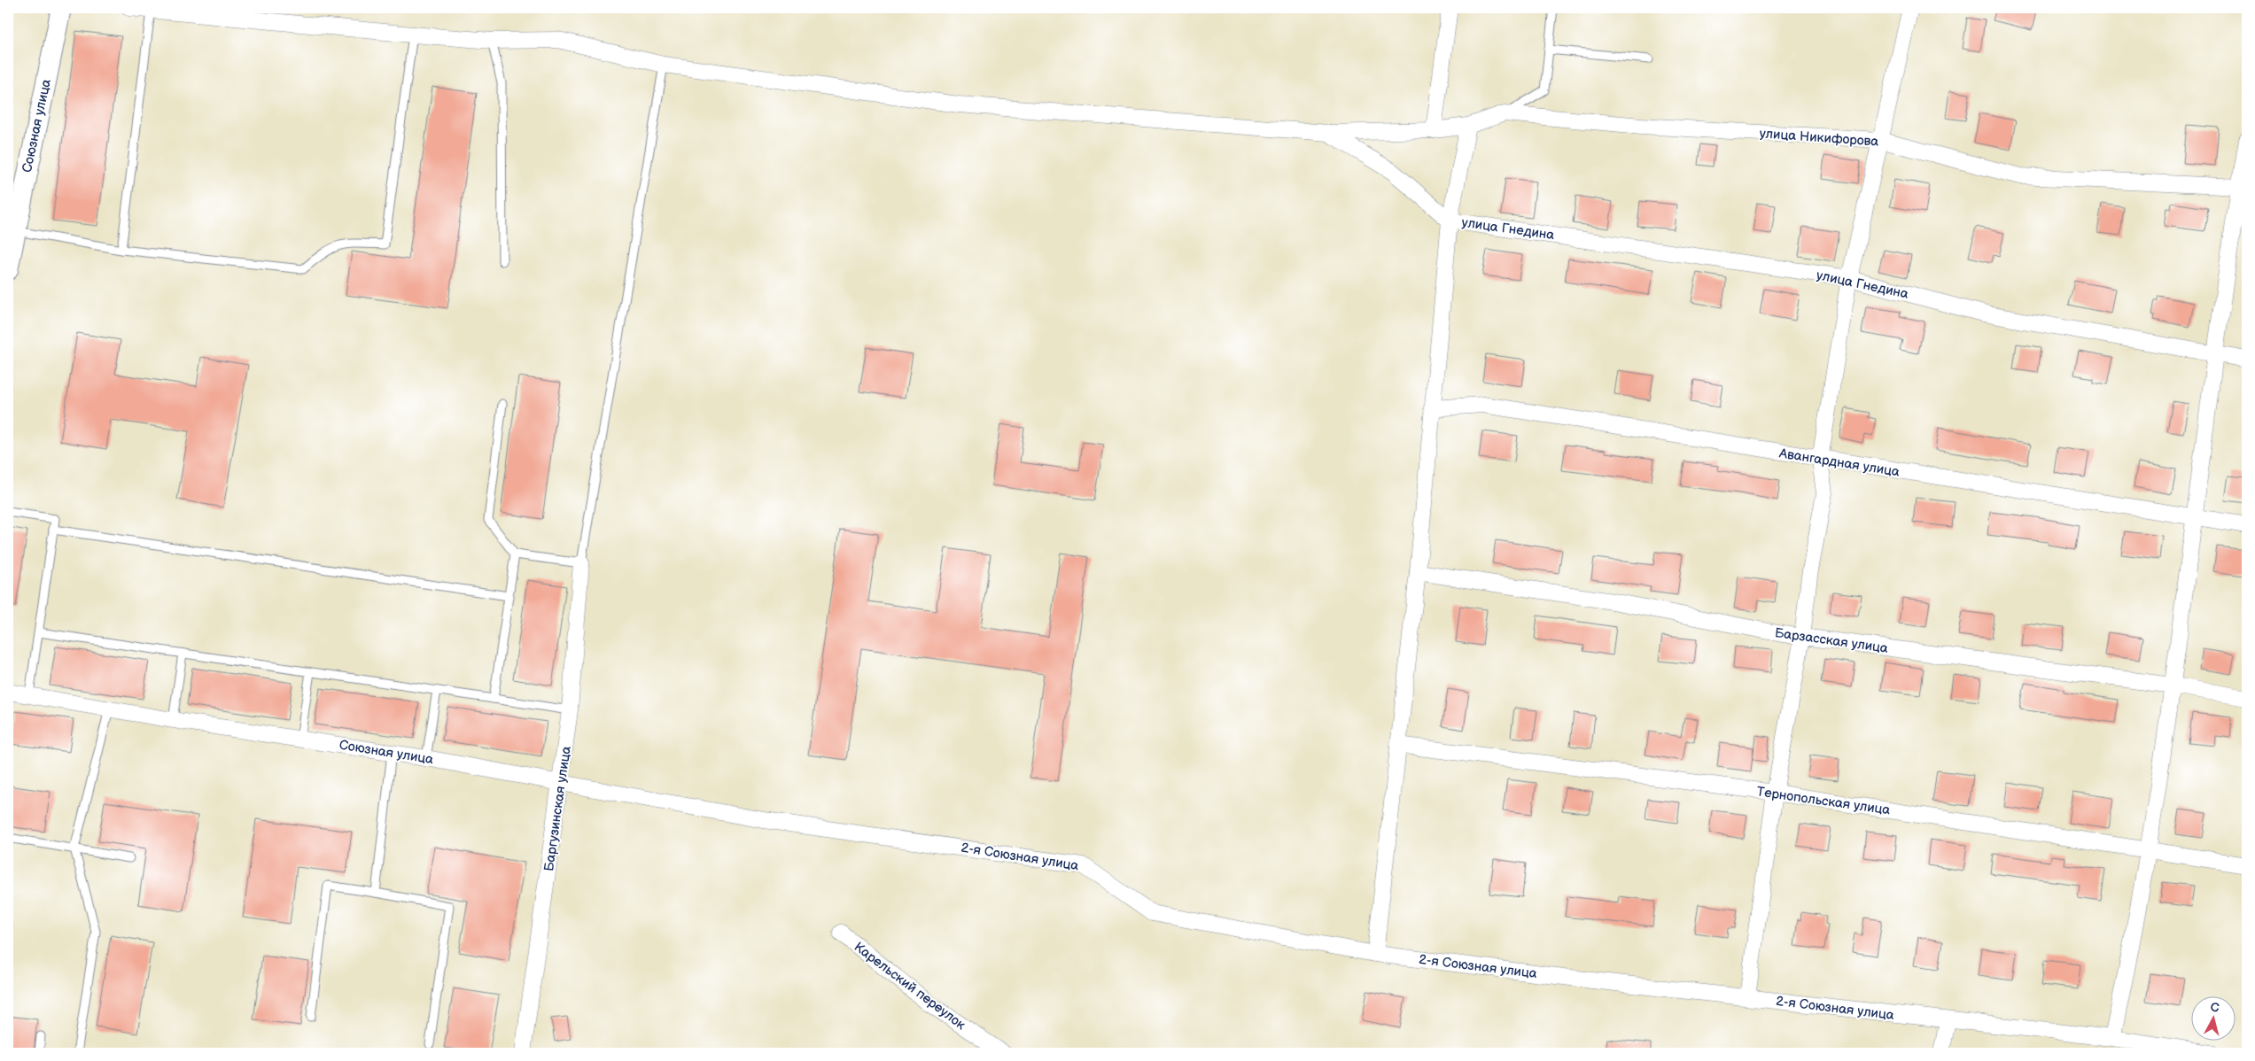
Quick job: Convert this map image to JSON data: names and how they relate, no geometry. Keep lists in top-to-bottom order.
{
  "streets": {
    "street": [
      "Союзная улица",
      "улица Никифорова",
      "улица Гнедина",
      "Авангардная улица",
      "Барзасская улица",
      "Тернопольская улица",
      "Баргузинская улица",
      "2-я Союзная улица",
      "Карельский переулок"
    ]
  },
  "crossings": [
    ["Союзная улица", "Баргузинская улица"],
    ["Союзная улица", "2-я Союзная улица"]
  ],
  "north": "top"
}
